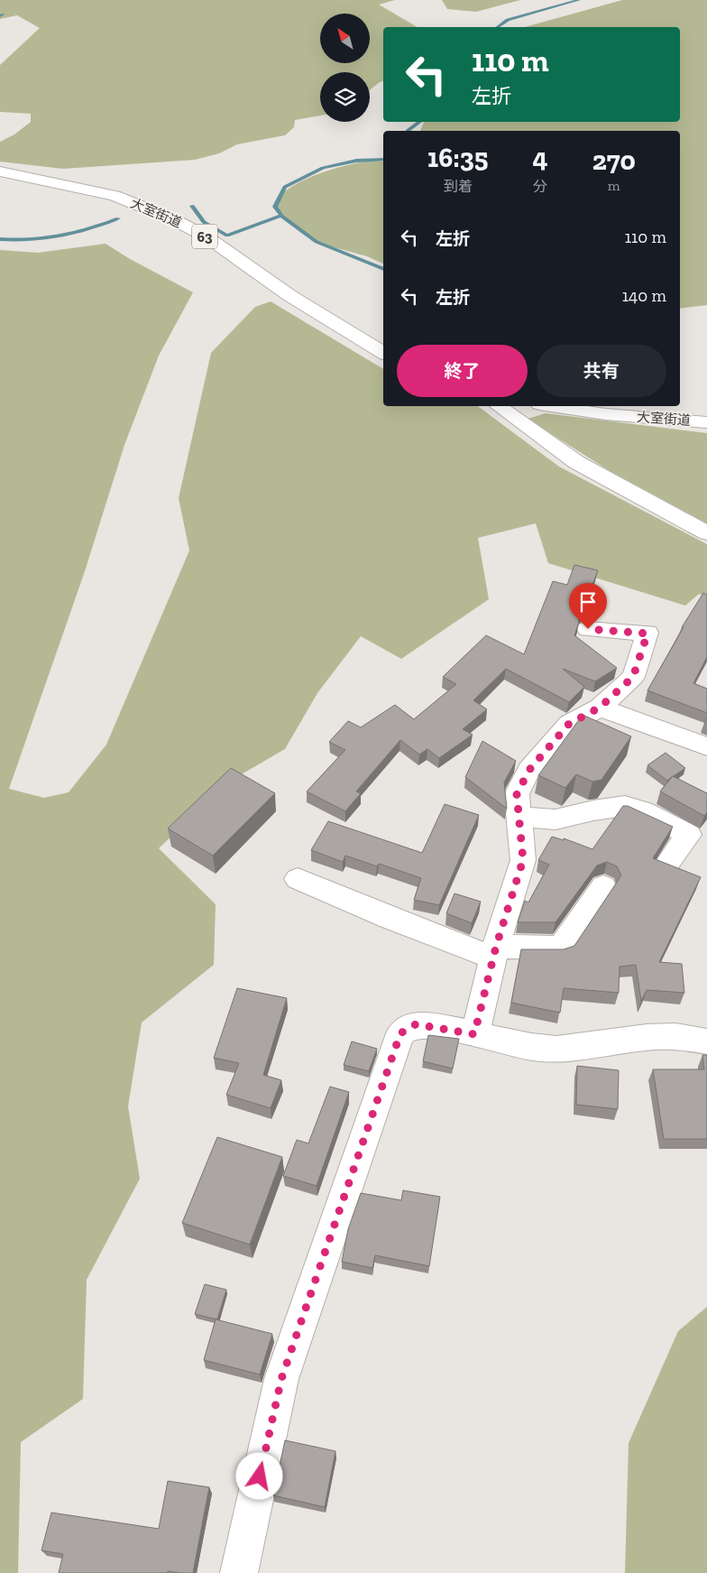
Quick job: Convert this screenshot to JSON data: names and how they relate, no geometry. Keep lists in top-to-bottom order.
{
  "streets": {
    "main road": ["大室街道", "63"]
  },
  "north": "top left",
  "page": {
    "turn": ["110 m", "左折"],
    "eta": [
      "16:35",
      "到着",
      "4",
      "分",
      "270",
      "m"
    ],
    "list": [
      {
        "name": "左折",
        "value": "110 m"
      },
      {
        "name": "左折",
        "value": "140 m"
      }
    ],
    "buttons": ["終了", "共有"]
  }
}
